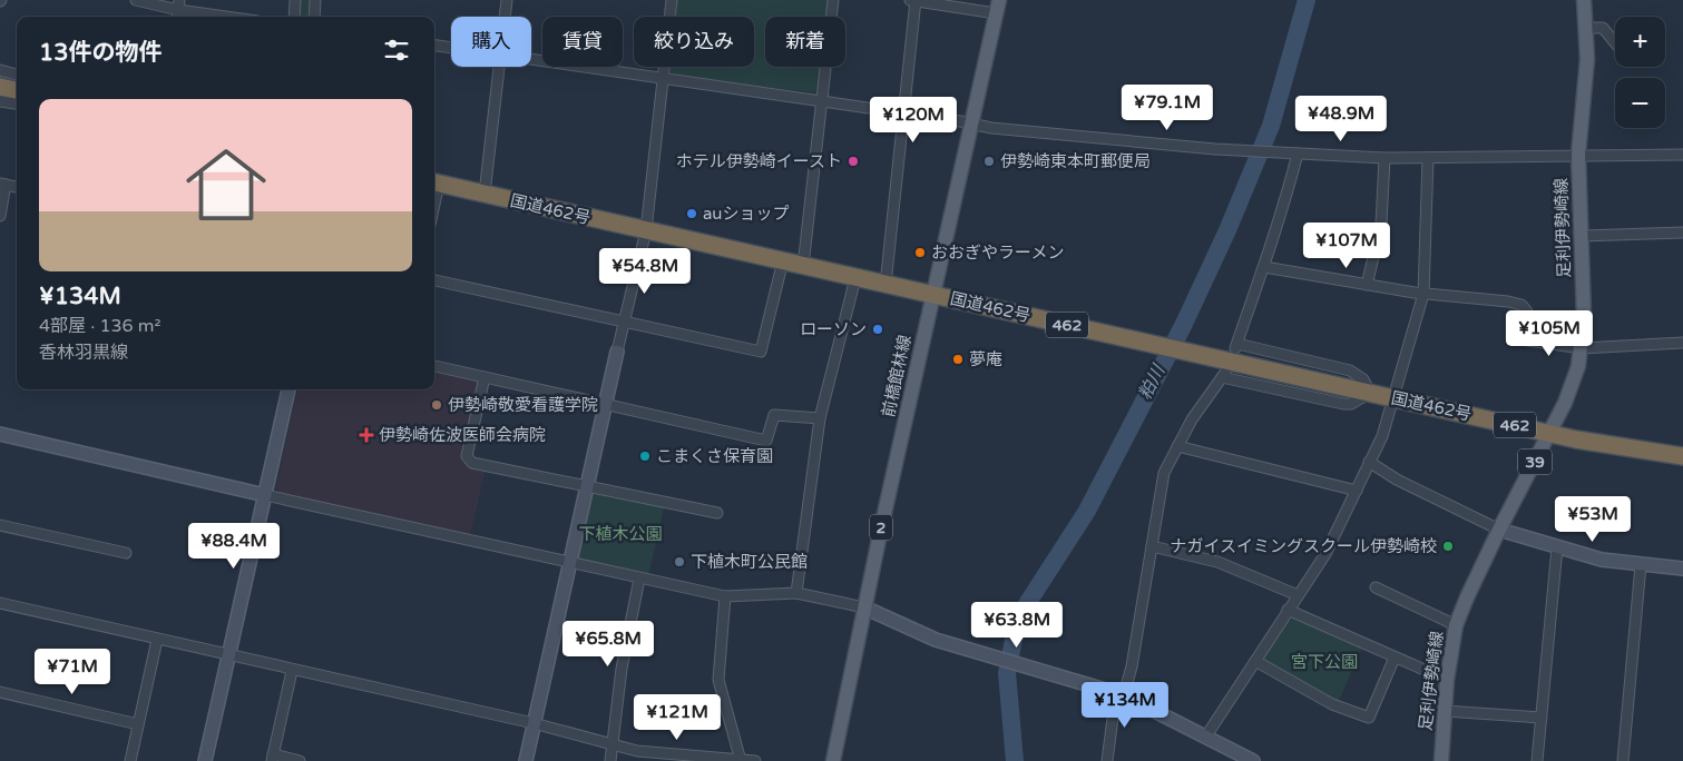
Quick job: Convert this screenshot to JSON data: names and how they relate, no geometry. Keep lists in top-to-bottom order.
{
  "streets": {
    "highway": ["国道462号", "462"],
    "main road": [
      "足利伊勢崎線",
      "前橋館林線",
      "39",
      "2"
    ]
  },
  "crossings": [
    ["国道462号", "足利伊勢崎線"],
    ["国道462号", "前橋館林線"]
  ],
  "water": ["粕川"],
  "parks": ["下植木公園", "宮下公園"],
  "places": {
    "other": [
      "ホテル伊勢崎イースト",
      "伊勢崎東本町郵便局",
      "auショップ",
      "おおぎやラーメン",
      "ローソン",
      "夢庵",
      "伊勢崎敬愛看護学院",
      "こまくさ保育園",
      "ナガイスイミングスクール伊勢崎校",
      "下植木町公民館"
    ],
    "health": ["伊勢崎佐波医師会病院"]
  },
  "page": {
    "map_buttons": ["+", "−"],
    "chip": [
      "購入",
      "賃貸",
      "絞り込み",
      "新着"
    ],
    "heading": "13件の物件",
    "list": [
      {
        "name": "¥134M",
        "note": "4部屋 · 136 m² · 香林羽黒線"
      }
    ],
    "price": [
      "¥79.1M",
      "¥48.9M",
      "¥120M",
      "¥107M",
      "¥54.8M",
      "¥105M",
      "¥53M",
      "¥88.4M",
      "¥63.8M",
      "¥65.8M",
      "¥71M",
      "¥134M",
      "¥121M"
    ]
  }
}
